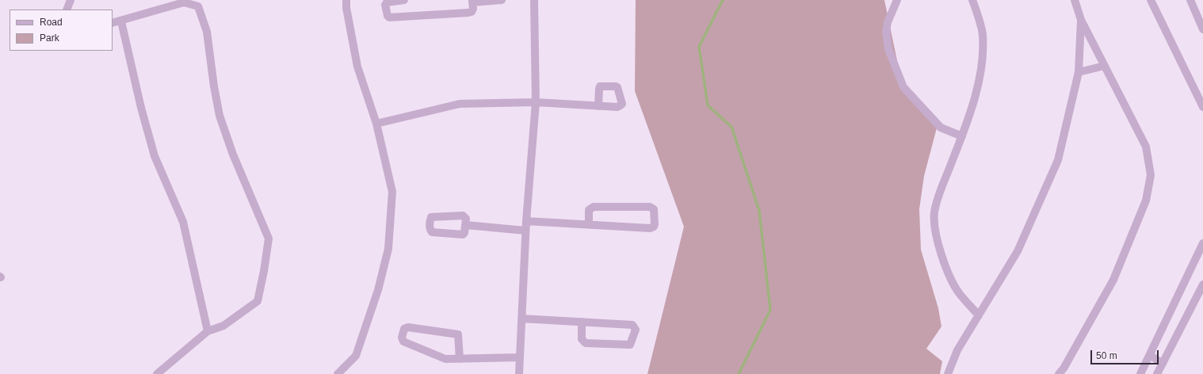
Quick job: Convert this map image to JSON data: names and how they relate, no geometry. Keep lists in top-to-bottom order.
{
  "legend": ["Road", "Park"],
  "scale_bar": "50 m"
}
